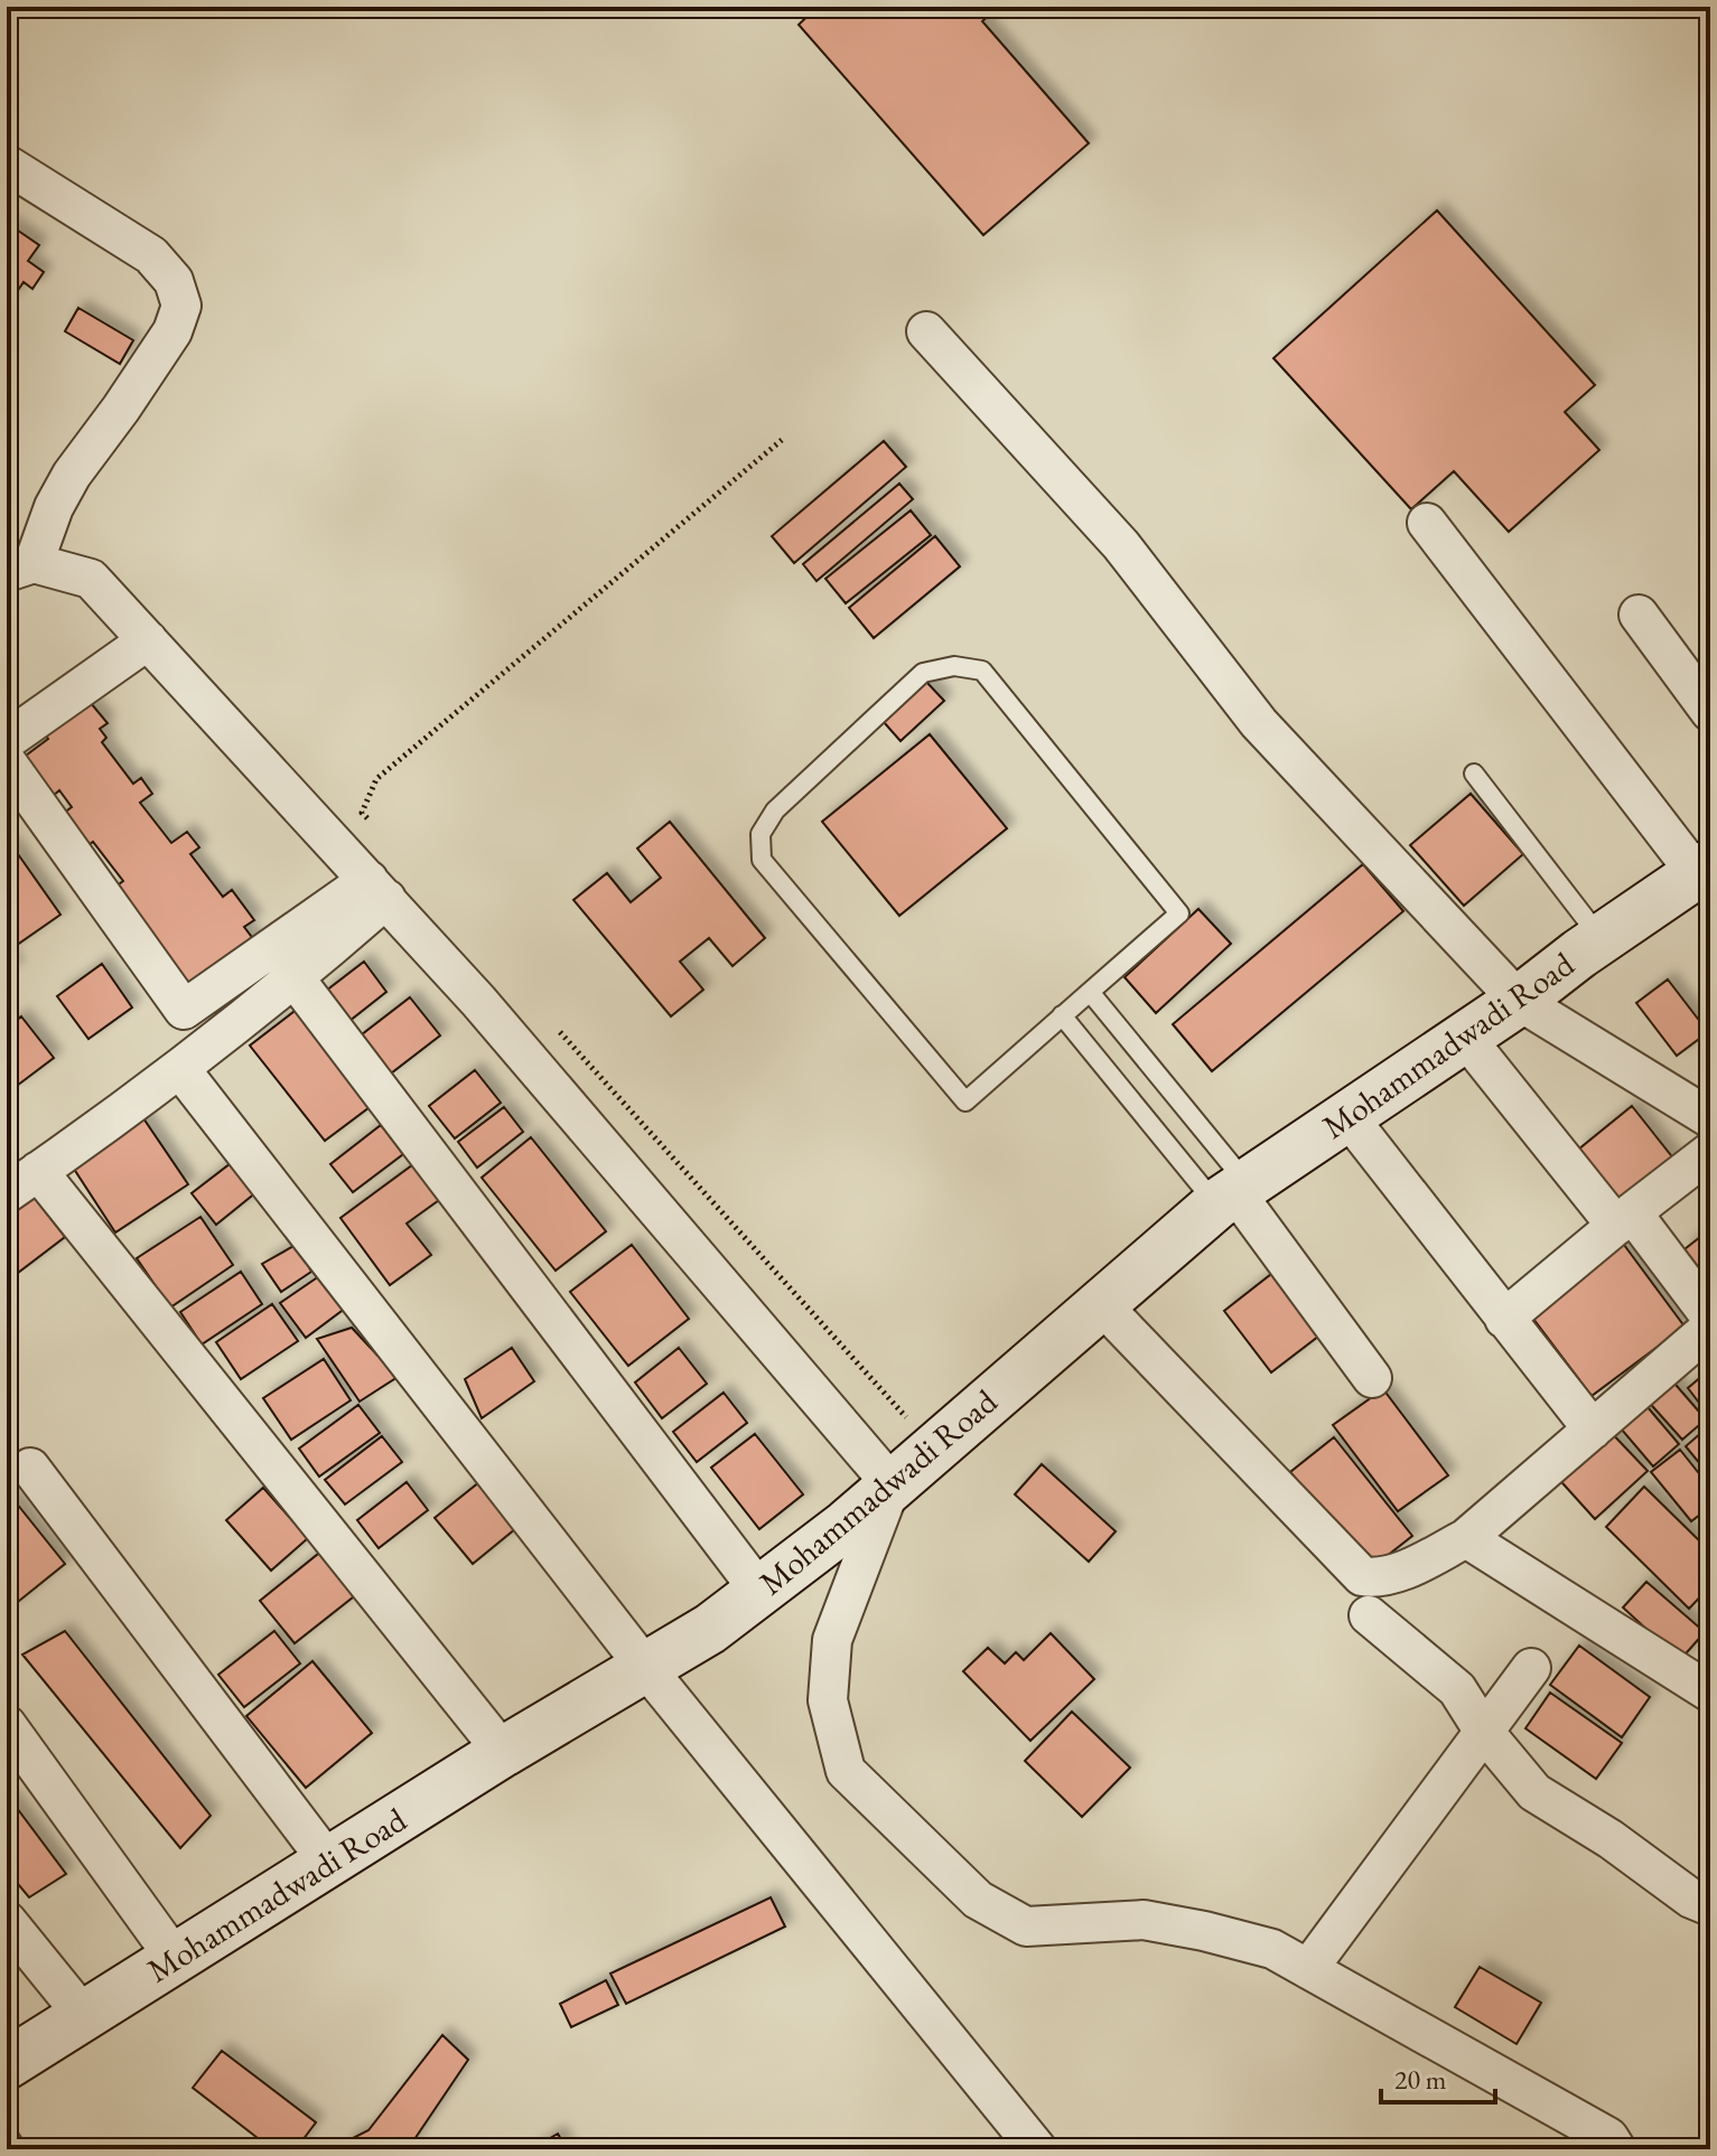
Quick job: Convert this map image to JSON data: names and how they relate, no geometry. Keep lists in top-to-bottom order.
{
  "streets": {
    "main road": ["Mohammadwadi Road"]
  },
  "scale_bar": "20 m"
}
